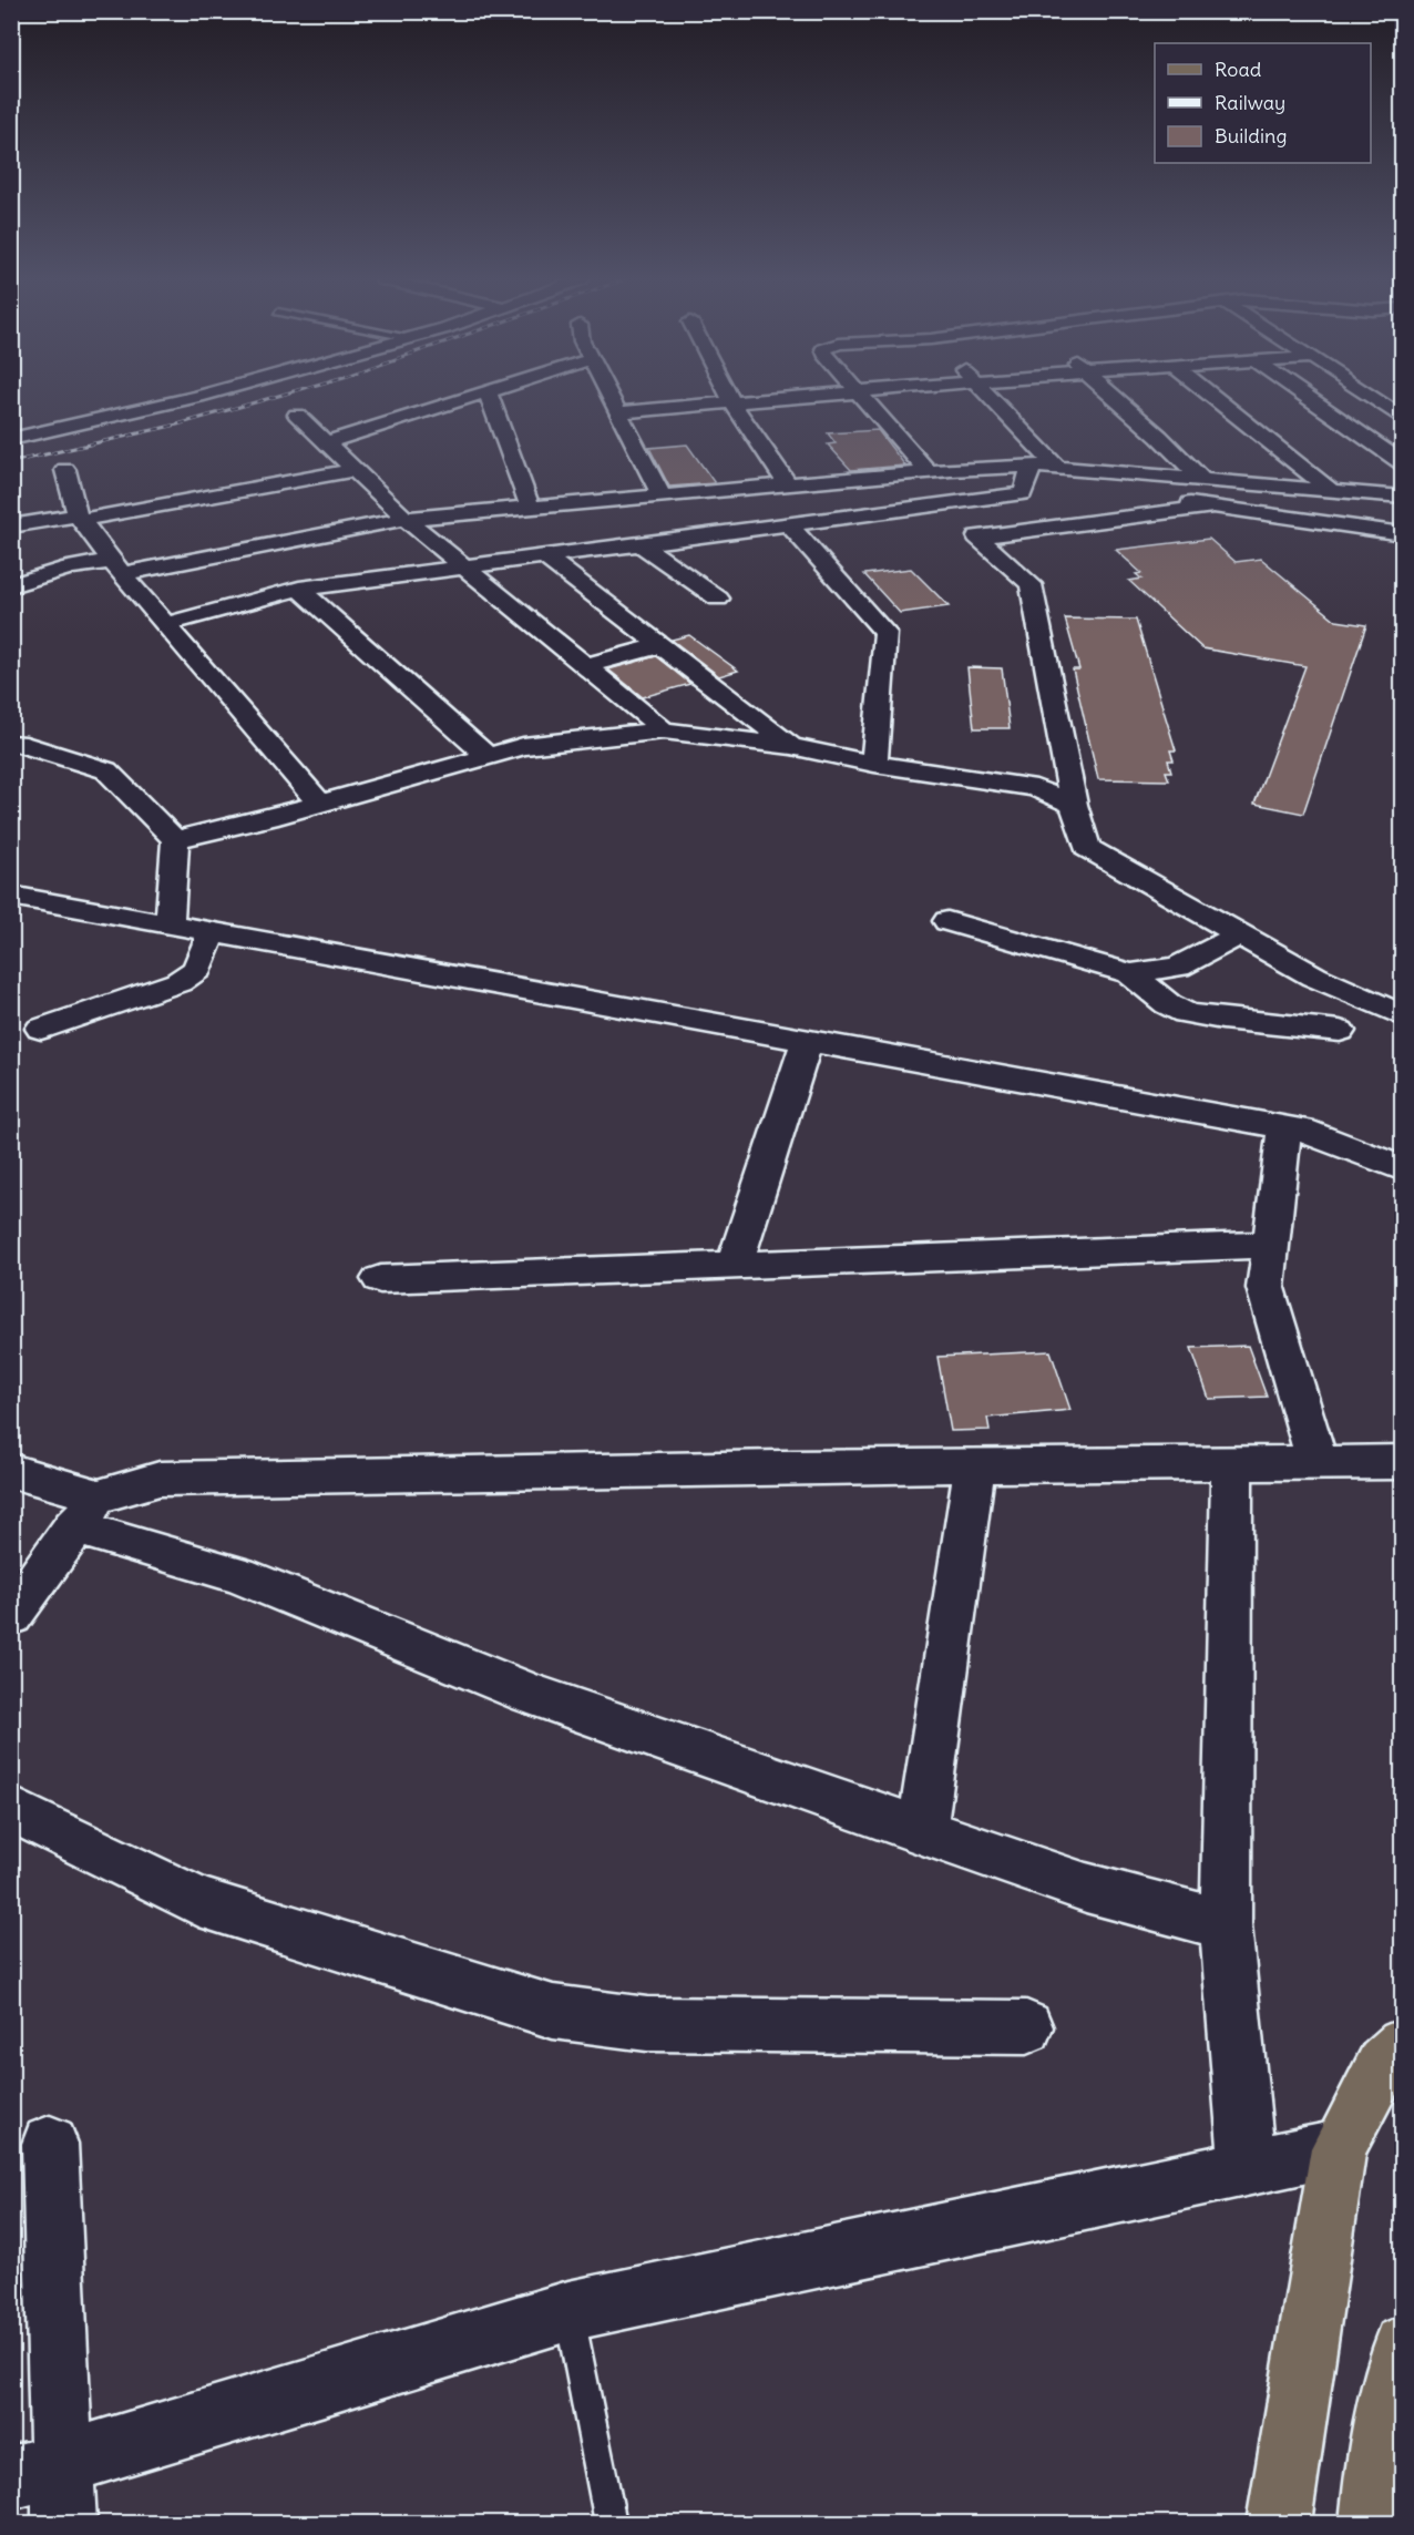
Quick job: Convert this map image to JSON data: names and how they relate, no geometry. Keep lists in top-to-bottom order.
{
  "legend": ["Road", "Railway", "Building"]
}
